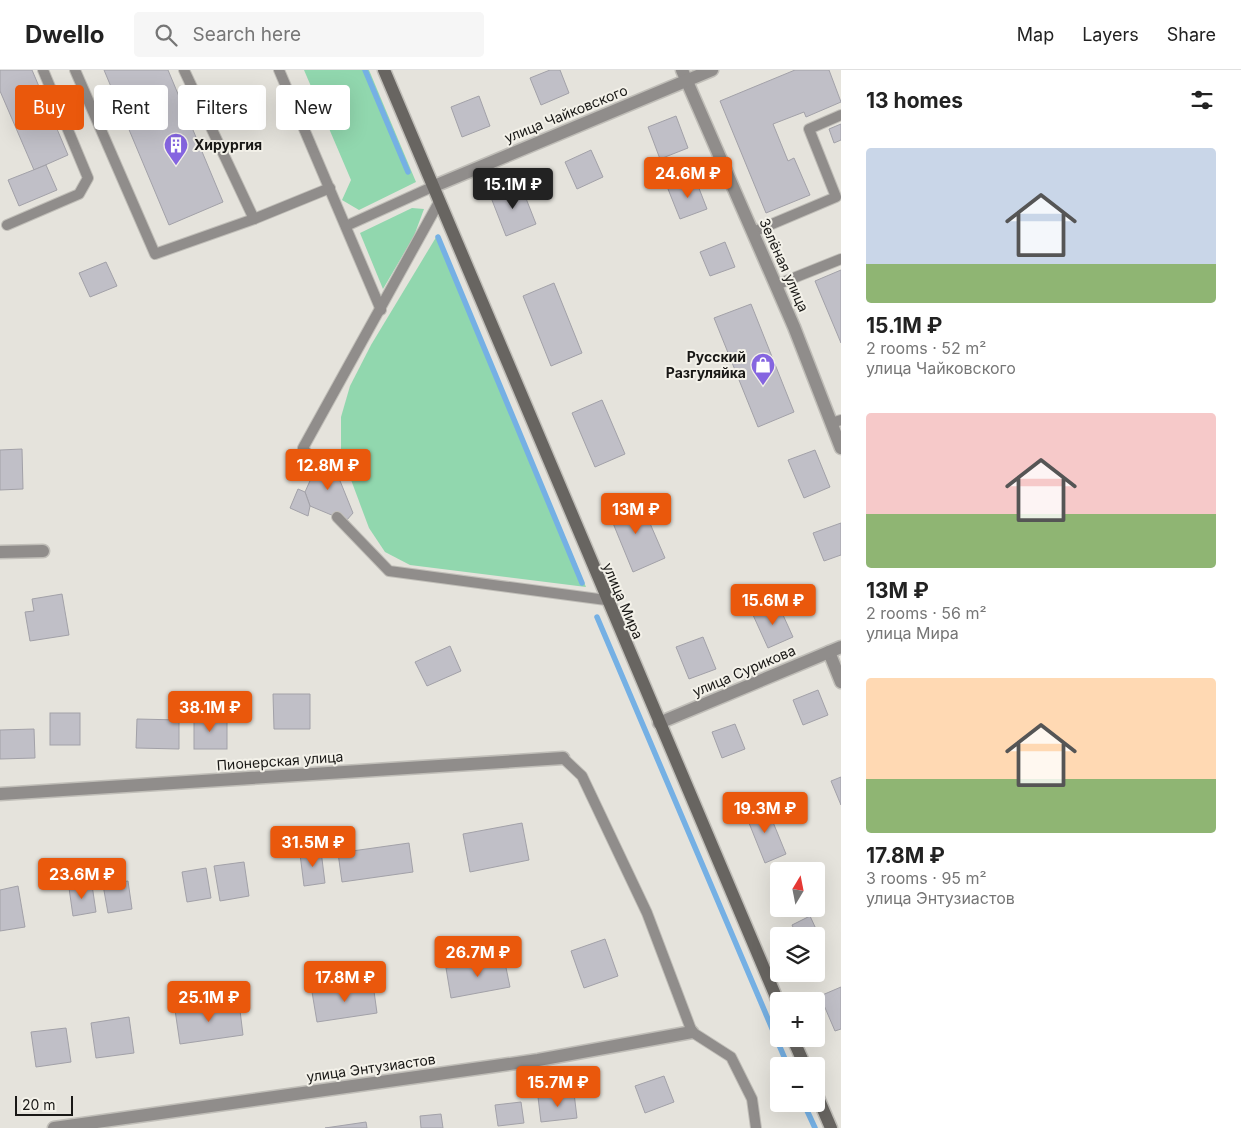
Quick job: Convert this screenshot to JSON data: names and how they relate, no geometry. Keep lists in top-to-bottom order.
{
  "streets": {
    "main road": ["улица Мира"],
    "street": [
      "улица Чайковского",
      "Зелёная улица",
      "улица Сурикова",
      "Пионерская улица",
      "улица Энтузиастов"
    ]
  },
  "crossings": [
    ["улица Чайковского", "Зелёная улица"],
    ["улица Чайковского", "улица Мира"],
    ["улица Мира", "улица Сурикова"]
  ],
  "places": {
    "building": ["Хирургия"],
    "shop": ["Русский Разгуляйка"]
  },
  "scale_bar": "20 m",
  "north": "top",
  "page": {
    "header": "Dwello",
    "search": "Search here",
    "nav": ["Map", "Layers", "Share"],
    "heading": "13 homes",
    "chip": [
      "Buy",
      "Rent",
      "Filters",
      "New"
    ],
    "list": [
      {
        "name": "15.1M ₽",
        "note": "2 rooms · 52 m² · улица Чайковского"
      },
      {
        "name": "13M ₽",
        "note": "2 rooms · 56 m² · улица Мира"
      },
      {
        "name": "17.8M ₽",
        "note": "3 rooms · 95 m² · улица Энтузиастов"
      }
    ],
    "price": [
      "24.6M ₽",
      "15.1M ₽",
      "12.8M ₽",
      "13M ₽",
      "15.6M ₽",
      "38.1M ₽",
      "19.3M ₽",
      "31.5M ₽",
      "23.6M ₽",
      "26.7M ₽",
      "17.8M ₽",
      "25.1M ₽",
      "15.7M ₽"
    ],
    "map_buttons": ["+", "−"],
    "scale": "20 m"
  }
}
